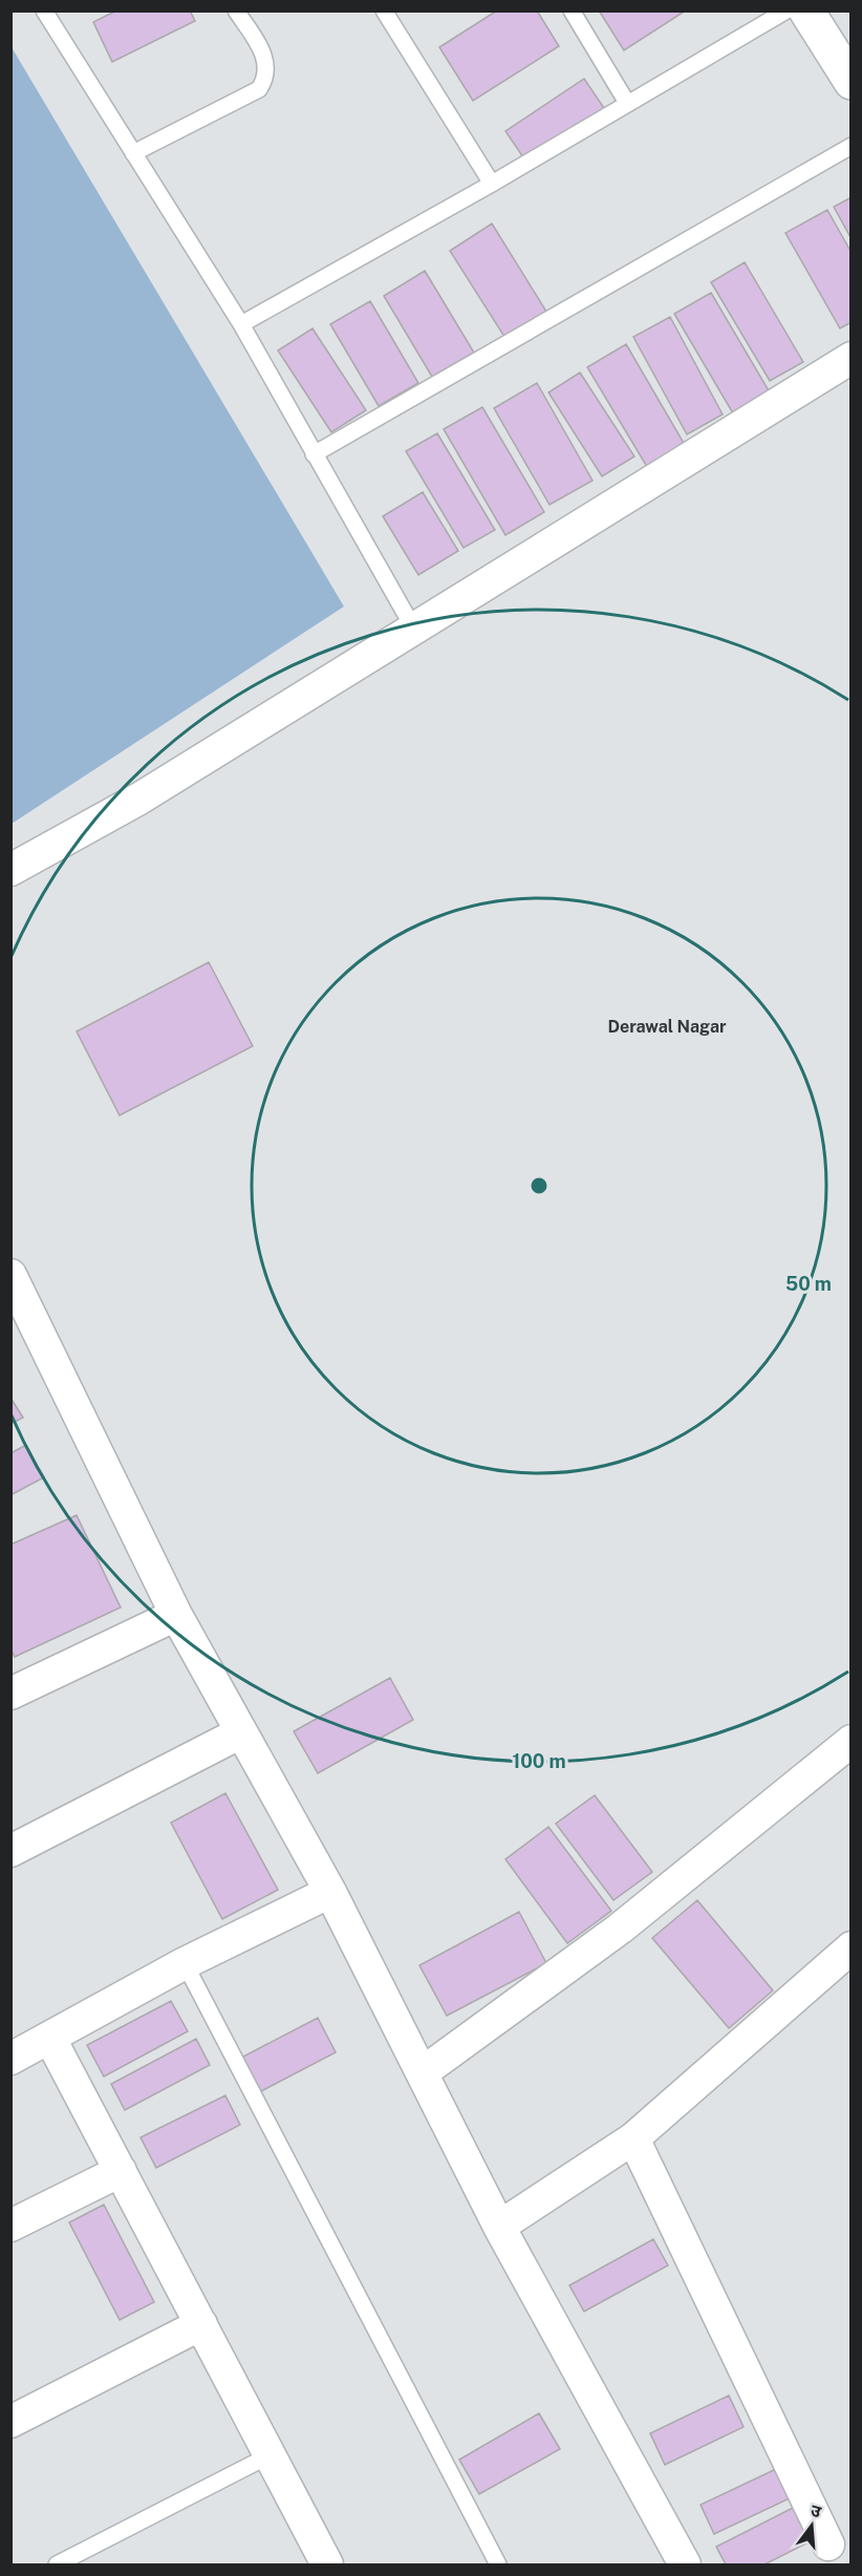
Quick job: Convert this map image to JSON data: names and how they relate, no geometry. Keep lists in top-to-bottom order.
{
  "districts": ["Derawal Nagar"],
  "north": "top",
  "rings": ["50 m", "100 m"]
}
